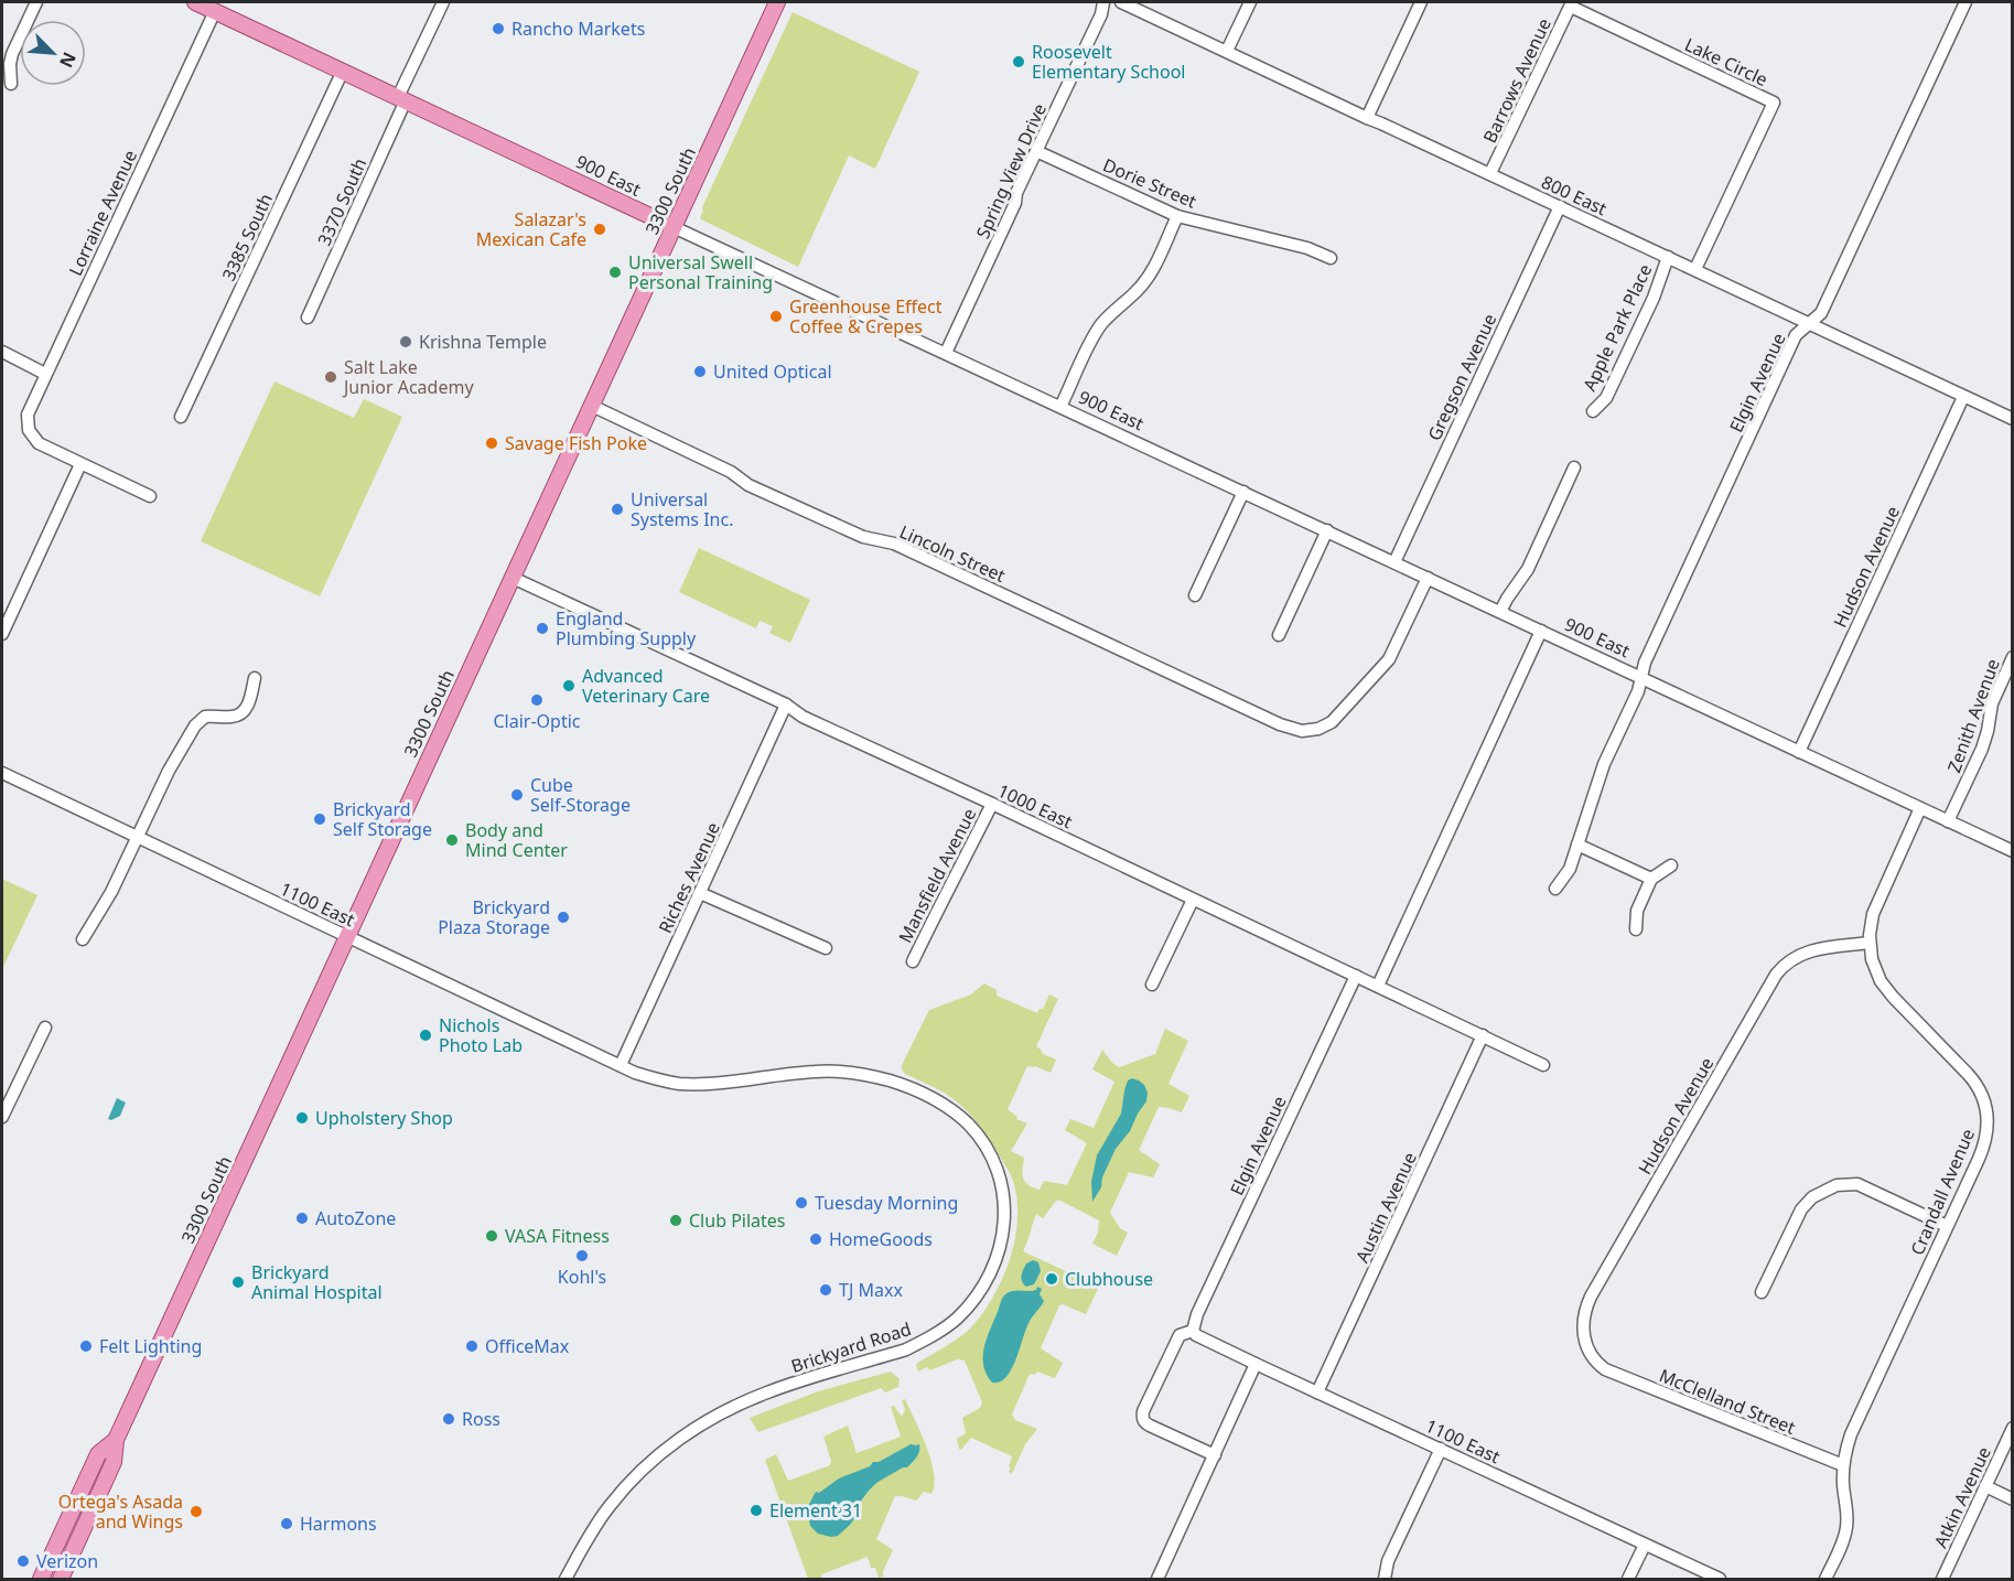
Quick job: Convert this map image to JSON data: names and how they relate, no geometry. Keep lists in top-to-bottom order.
{
  "streets": {
    "main road": ["900 East", "3300 South"],
    "street": [
      "Lake Circle",
      "Barrows Avenue",
      "Spring View Drive",
      "Dorie Street",
      "800 East",
      "3370 South",
      "Lorraine Avenue",
      "3385 South",
      "Apple Park Place",
      "Gregson Avenue",
      "Elgin Avenue",
      "Lincoln Street",
      "Hudson Avenue",
      "Zenith Avenue",
      "1000 East",
      "Mansfield Avenue",
      "Riches Avenue",
      "1100 East",
      "Crandall Avenue",
      "Austin Avenue",
      "Brickyard Road",
      "McClelland Street",
      "Atkin Avenue"
    ]
  },
  "crossings": [
    ["Lake Circle", "Barrows Avenue"],
    ["Lake Circle", "800 East"],
    ["Barrows Avenue", "800 East"],
    ["Spring View Drive", "900 East"],
    ["Spring View Drive", "Dorie Street"],
    ["900 East", "3300 South"],
    ["900 East", "3370 South"],
    ["900 East", "Lorraine Avenue"],
    ["900 East", "3385 South"],
    ["900 East", "Gregson Avenue"],
    ["900 East", "Elgin Avenue"],
    ["900 East", "Lincoln Street"],
    ["900 East", "Hudson Avenue"],
    ["900 East", "Zenith Avenue"],
    ["900 East", "Crandall Avenue"],
    ["3300 South", "Lincoln Street"],
    ["3300 South", "1000 East"],
    ["3300 South", "1100 East"],
    ["800 East", "Apple Park Place"],
    ["800 East", "Gregson Avenue"],
    ["800 East", "Elgin Avenue"],
    ["800 East", "Hudson Avenue"],
    ["Elgin Avenue", "1000 East"],
    ["Elgin Avenue", "1100 East"],
    ["Hudson Avenue", "Crandall Avenue"],
    ["Hudson Avenue", "McClelland Street"],
    ["1000 East", "Mansfield Avenue"],
    ["1000 East", "Riches Avenue"],
    ["1000 East", "Austin Avenue"],
    ["Riches Avenue", "1100 East"],
    ["Riches Avenue", "Brickyard Road"],
    ["1100 East", "Austin Avenue"],
    ["1100 East", "Brickyard Road"],
    ["Crandall Avenue", "McClelland Street"]
  ],
  "places": [
    "Rancho Markets",
    "Roosevelt Elementary School",
    "Salazar's Mexican Cafe",
    "Universal Swell Personal Training",
    "Greenhouse Effect Coffee & Crepes",
    "Krishna Temple",
    "United Optical",
    "Salt Lake Junior Academy",
    "Savage Fish Poke",
    "Universal Systems Inc.",
    "England Plumbing Supply",
    "Advanced Veterinary Care",
    "Clair-Optic",
    "Cube Self-Storage",
    "Brickyard Self Storage",
    "Body and Mind Center",
    "Brickyard Plaza Storage",
    "Nichols Photo Lab",
    "Upholstery Shop",
    "Tuesday Morning",
    "AutoZone",
    "Club Pilates",
    "VASA Fitness",
    "HomeGoods",
    "Kohl's",
    "Clubhouse",
    "Brickyard Animal Hospital",
    "TJ Maxx",
    "Felt Lighting",
    "OfficeMax",
    "Ross",
    "Element 31",
    "Ortega's Asada and Wings",
    "Harmons",
    "Verizon"
  ],
  "north": "bottom right"
}
